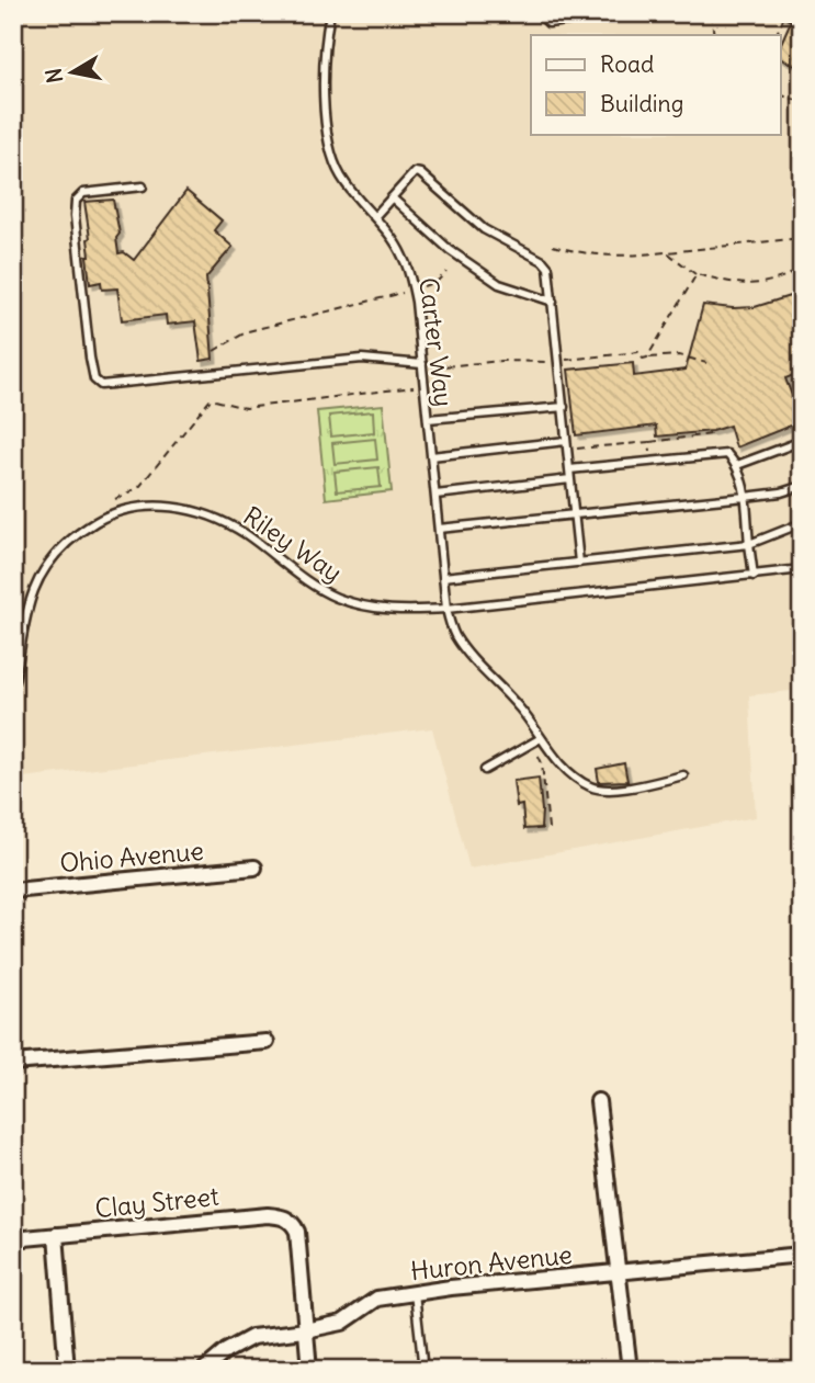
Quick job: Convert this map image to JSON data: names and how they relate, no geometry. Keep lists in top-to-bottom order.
{
  "streets": {
    "street": ["Ohio Avenue", "Clay Street", "Huron Avenue"],
    "lane": ["Carter Way", "Riley Way"]
  },
  "crossings": [
    ["Carter Way", "Riley Way"],
    ["Clay Street", "Huron Avenue"]
  ],
  "legend": ["Road", "Building"],
  "north": "left"
}
